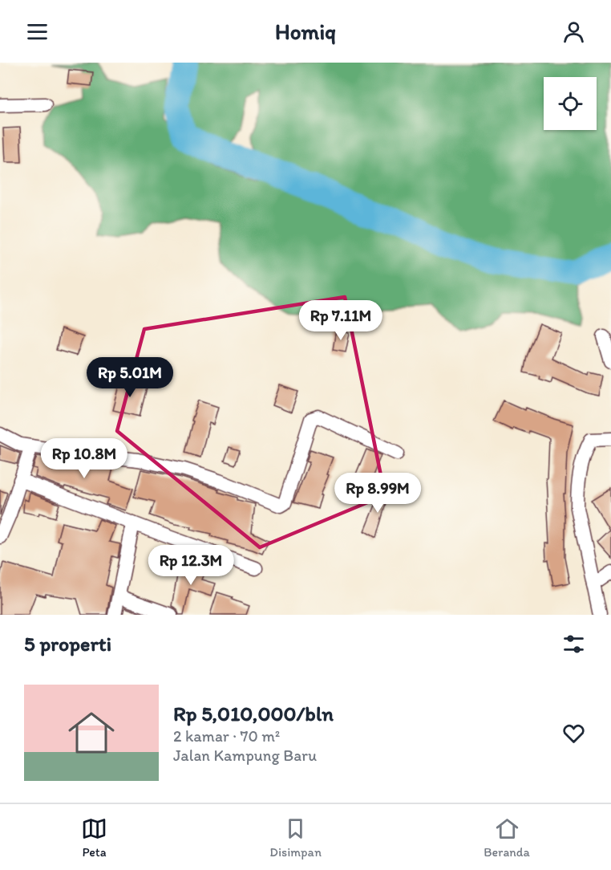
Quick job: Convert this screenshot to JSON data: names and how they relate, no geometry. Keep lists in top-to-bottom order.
{
  "page": {
    "header": "Homiq",
    "price": [
      "Rp 7.11M",
      "Rp 5.01M",
      "Rp 10.8M",
      "Rp 8.99M",
      "Rp 12.3M"
    ],
    "heading": "5 properti",
    "list": [
      {
        "name": "Rp 5,010,000/bln",
        "note": "2 kamar · 70 m² · Jalan Kampung Baru"
      }
    ],
    "tabs": ["Peta", "Disimpan", "Beranda"]
  }
}
